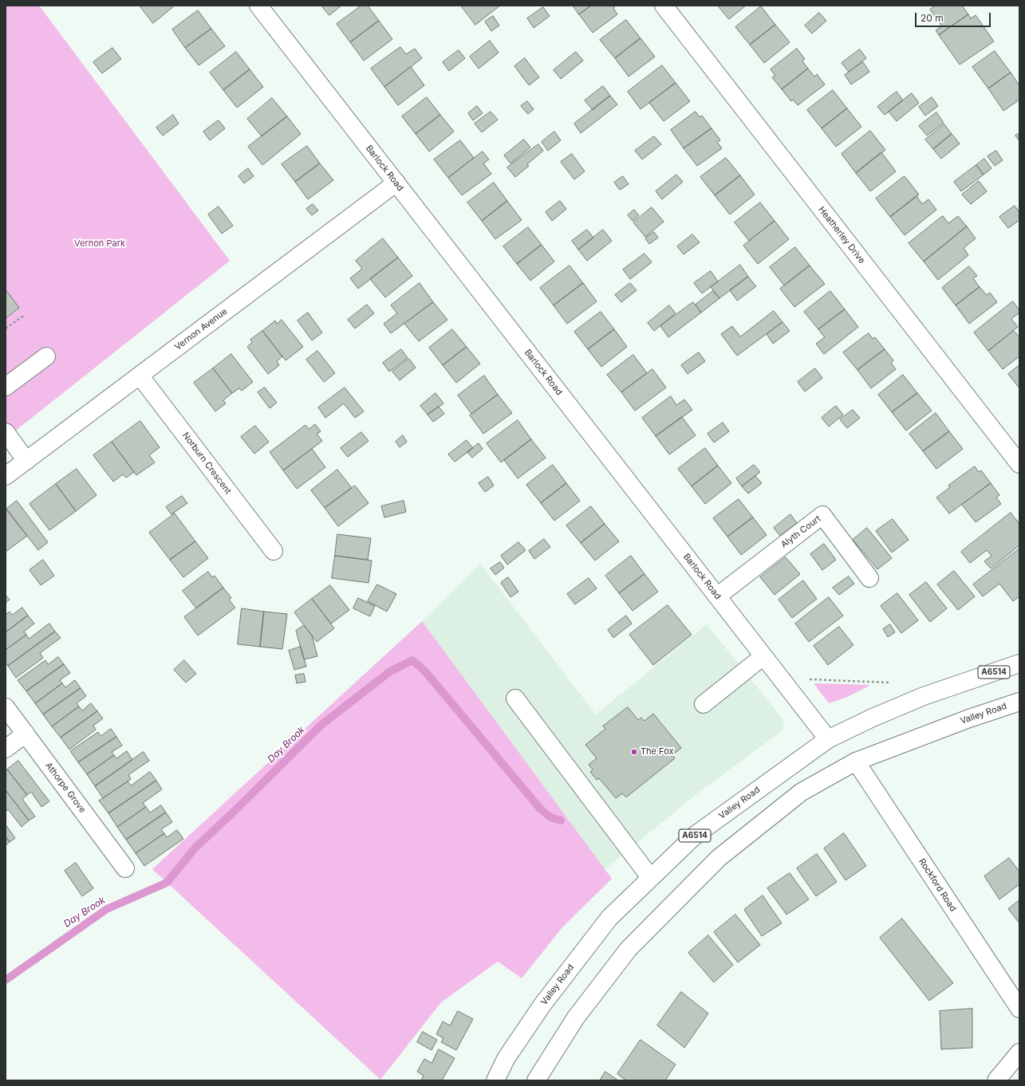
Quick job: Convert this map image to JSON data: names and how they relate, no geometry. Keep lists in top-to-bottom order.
{
  "streets": {
    "main road": [
      "Barlock Road",
      "Heatherley Drive",
      "Vernon Avenue",
      "Norburn Crescent",
      "Alyth Court",
      "A6514",
      "Valley Road",
      "Athorpe Grove",
      "Rockford Road"
    ]
  },
  "crossings": [
    ["Barlock Road", "Vernon Avenue"],
    ["Barlock Road", "Alyth Court"],
    ["Barlock Road", "Valley Road"],
    ["Vernon Avenue", "Norburn Crescent"],
    ["Valley Road", "Rockford Road"]
  ],
  "water": ["Day Brook"],
  "parks": ["Vernon Park"],
  "places": ["The Fox"],
  "scale_bar": "20 m"
}
